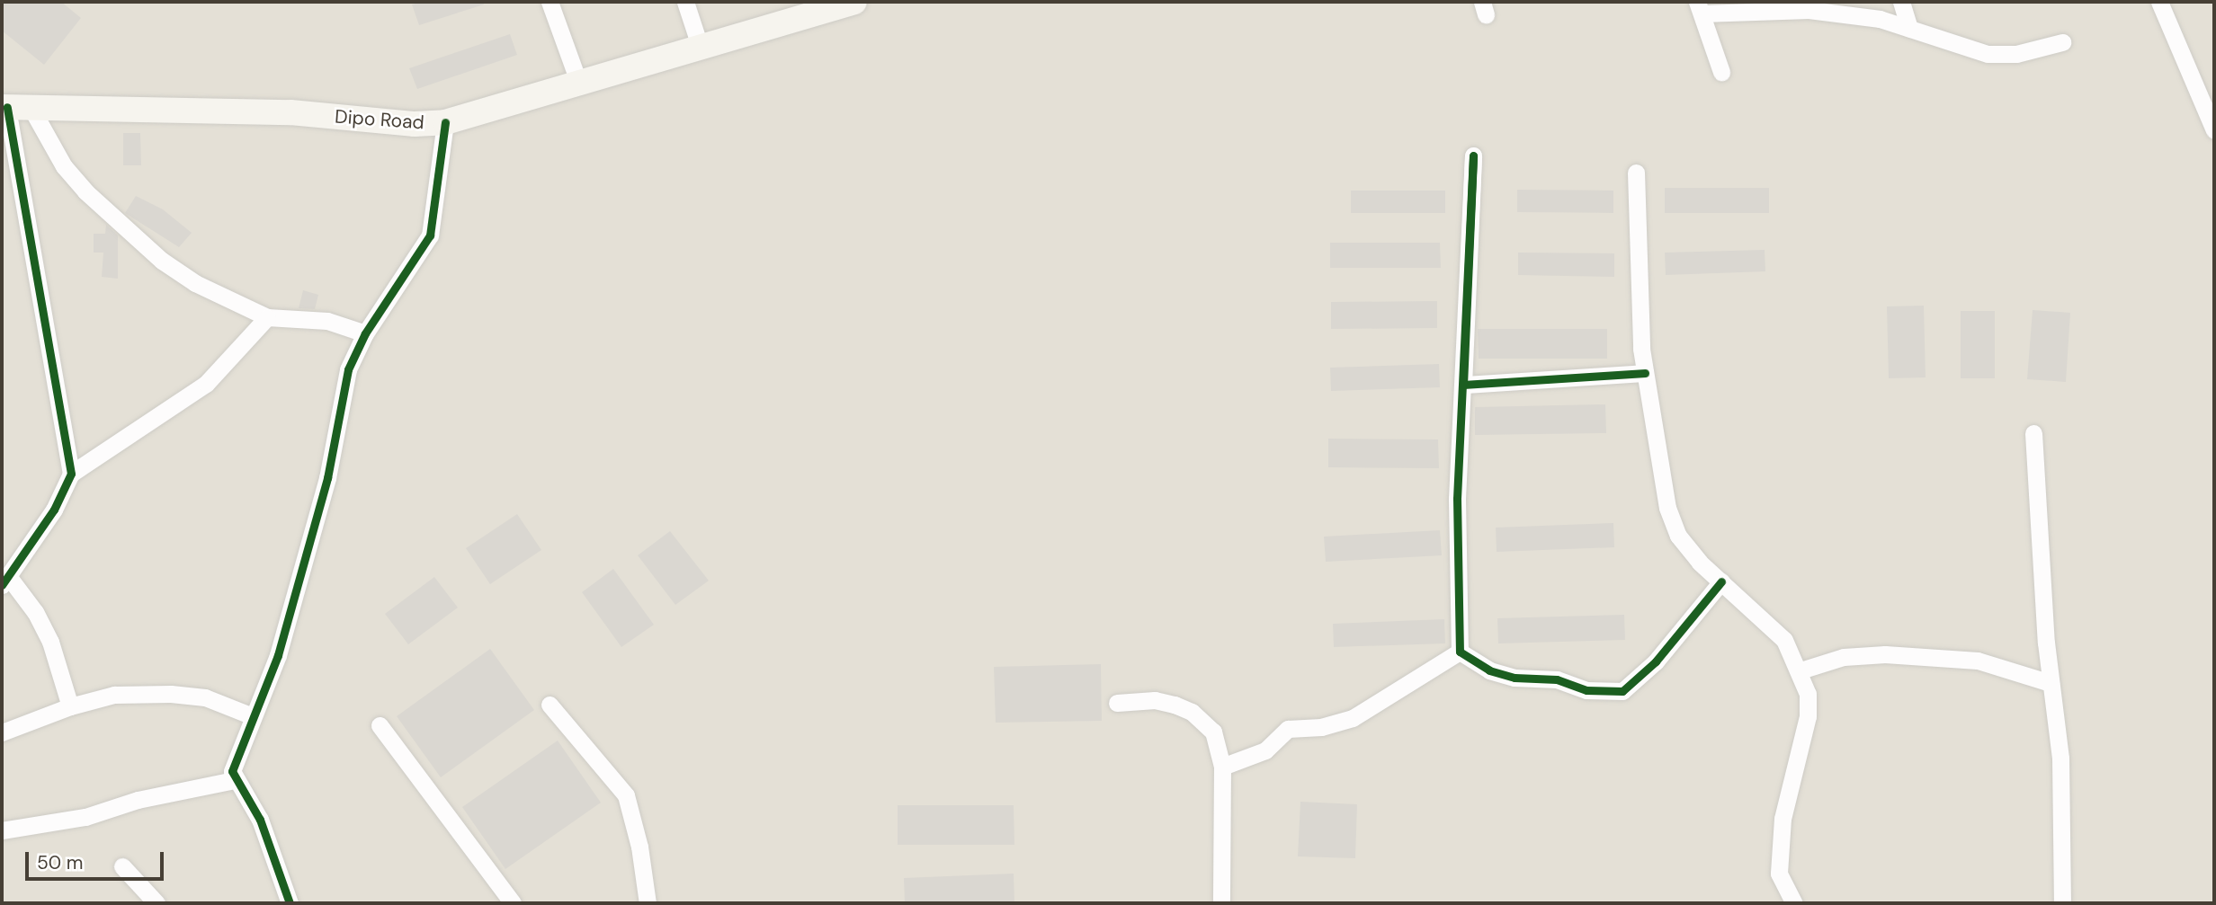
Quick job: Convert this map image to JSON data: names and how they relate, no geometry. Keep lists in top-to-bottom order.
{
  "streets": {
    "main road": ["Dipo Road"]
  },
  "scale_bar": "50 m"
}
